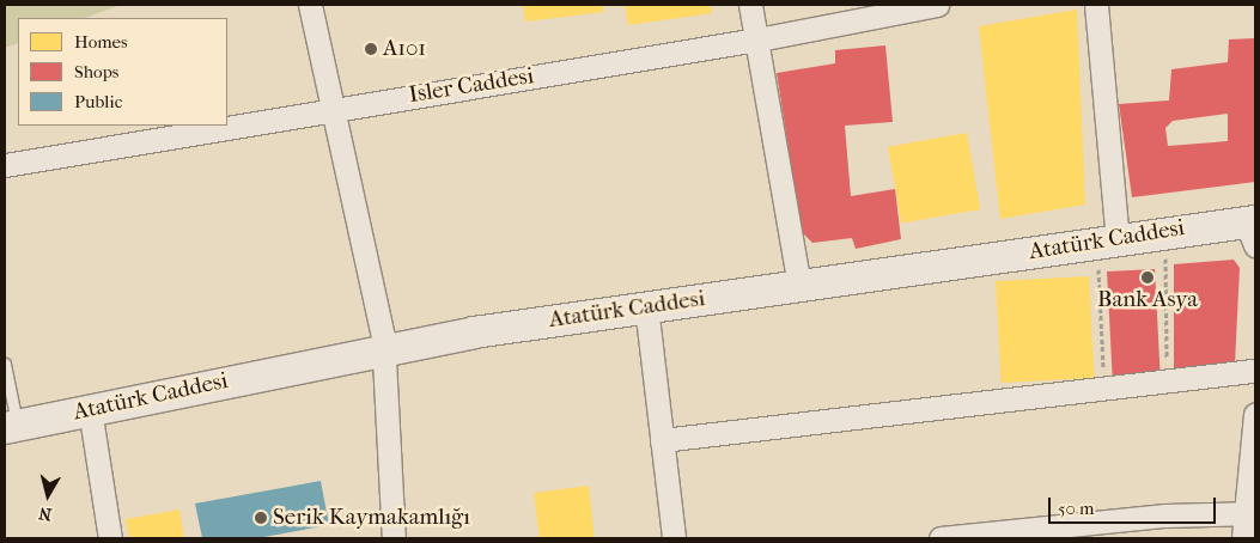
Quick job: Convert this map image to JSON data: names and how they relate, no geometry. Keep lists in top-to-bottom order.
{
  "streets": {
    "main road": ["Atatürk Caddesi"],
    "street": ["Isler Caddesi"]
  },
  "places": ["A101", "Bank Asya", "Serik Kaymakamlığı"],
  "legend": ["Homes", "Shops", "Public"],
  "scale_bar": "50 m",
  "north": "bottom"
}
